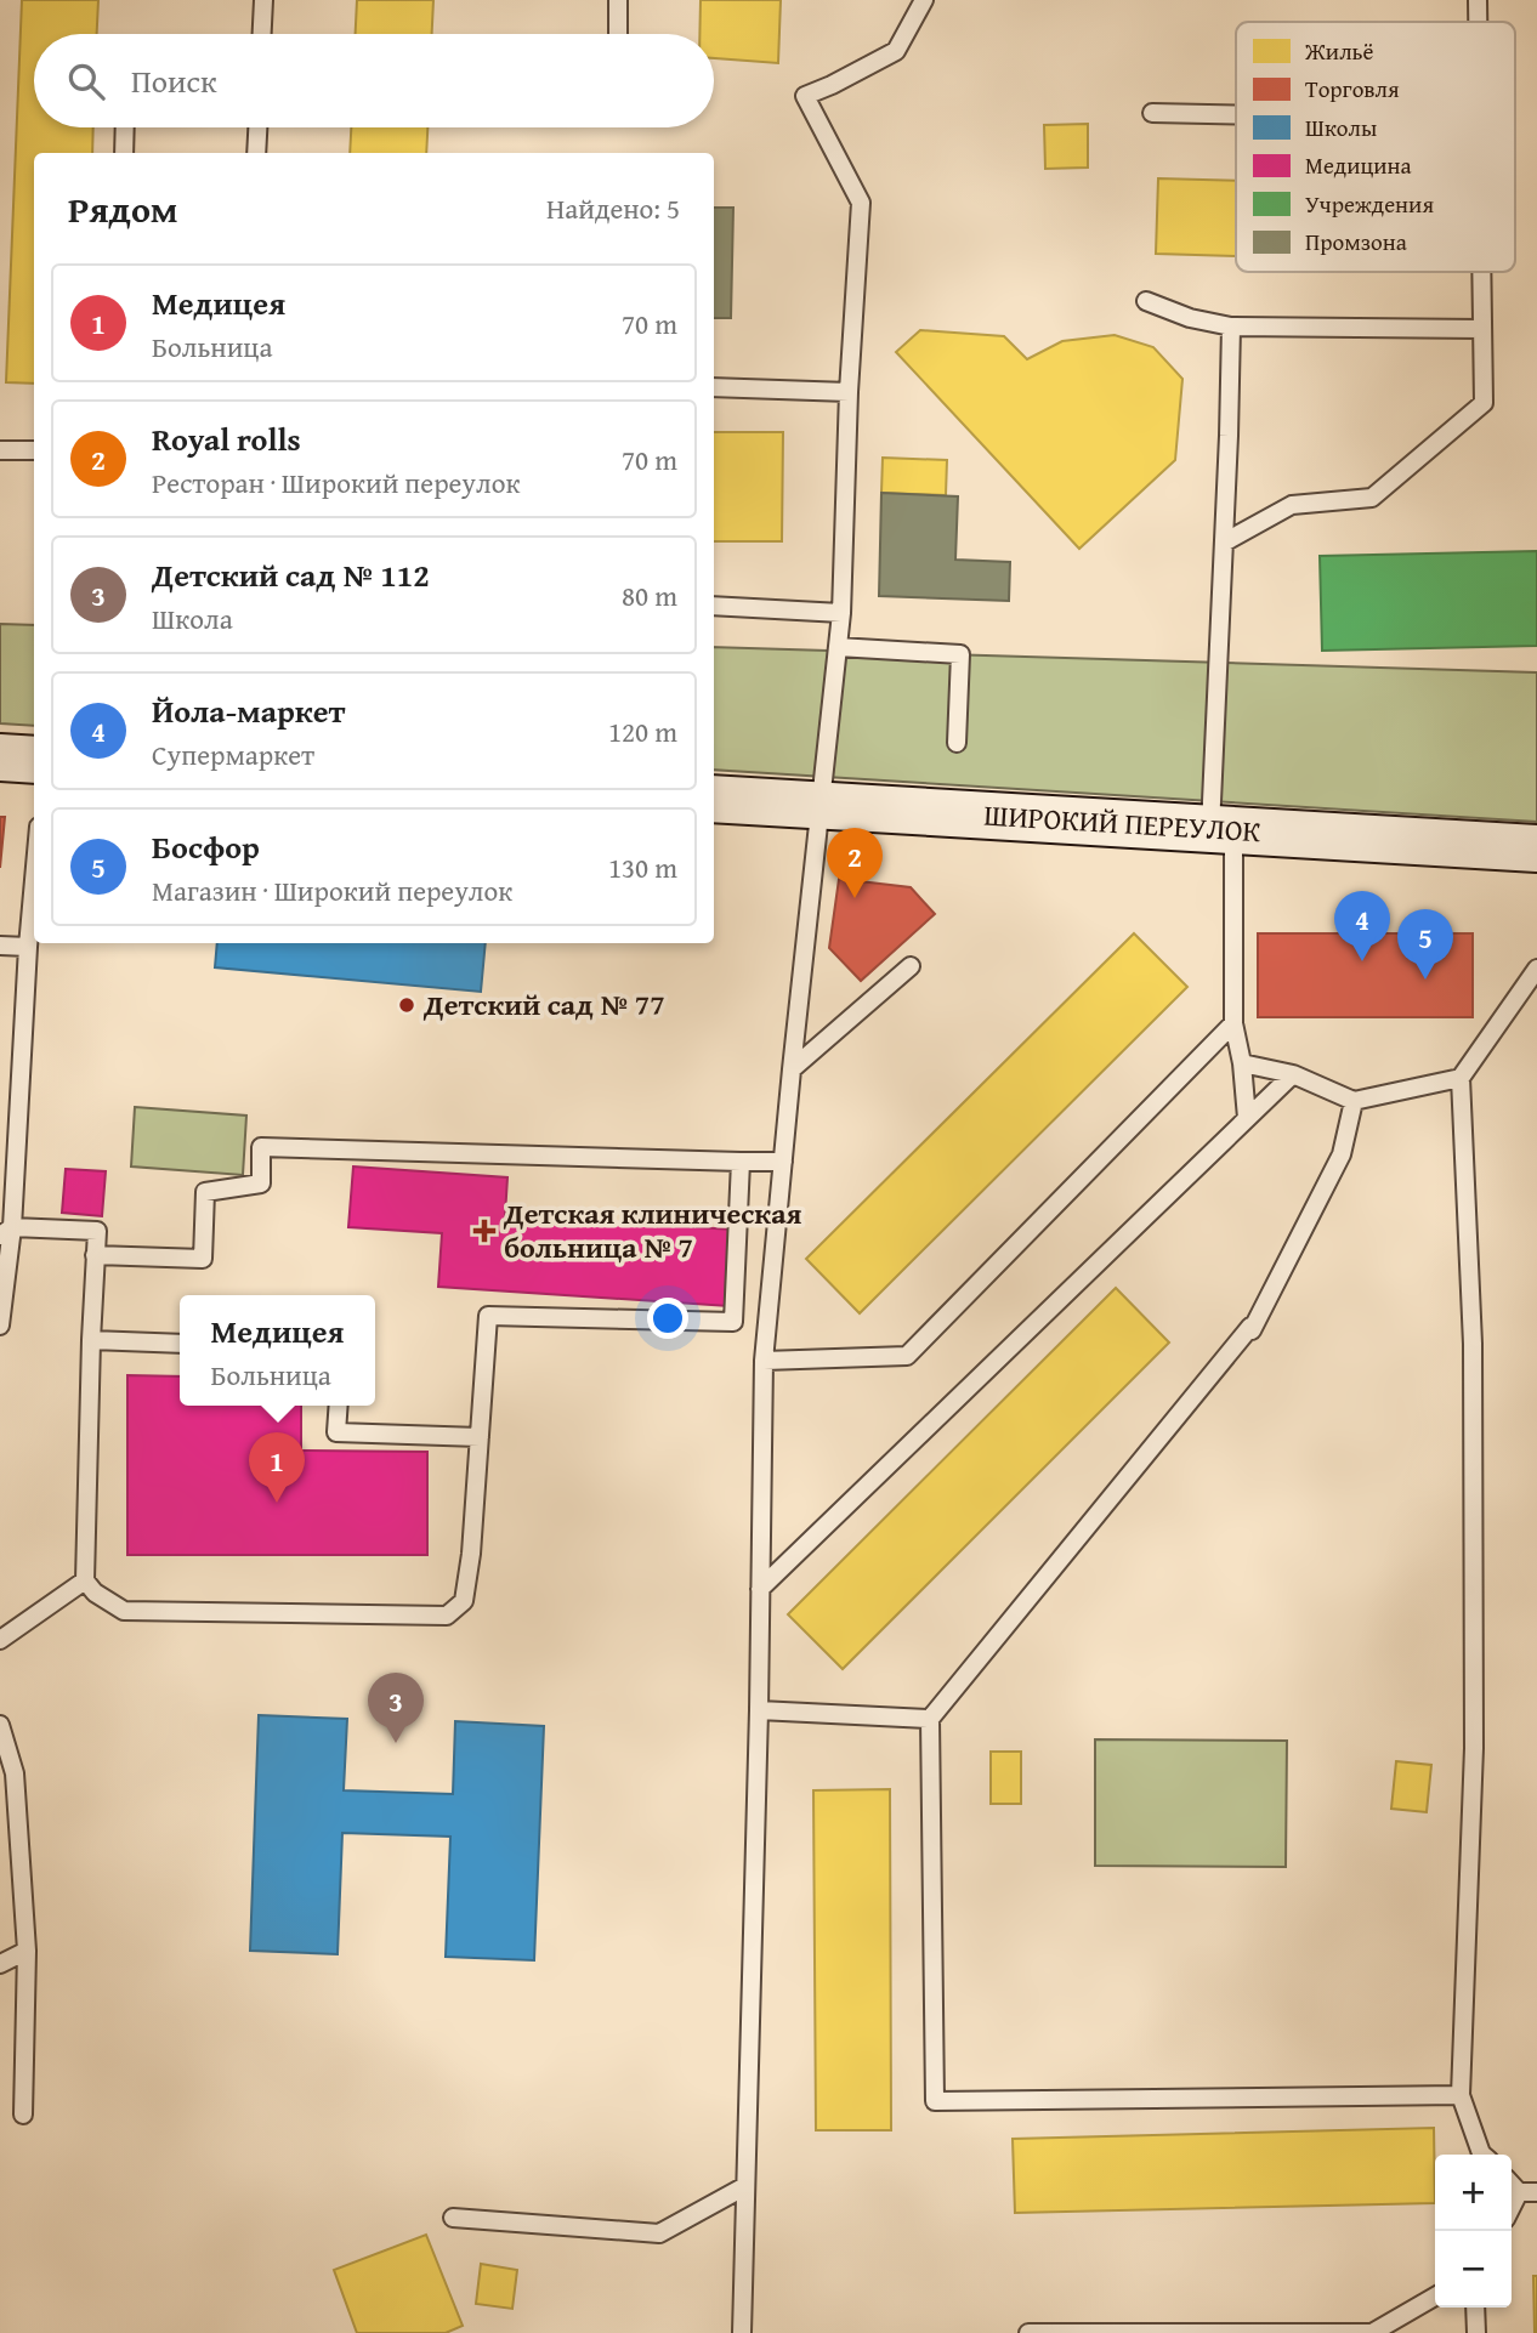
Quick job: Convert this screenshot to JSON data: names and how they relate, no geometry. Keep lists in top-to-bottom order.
{
  "streets": {
    "street": ["ШИРОКИЙ ПЕРЕУЛОК"]
  },
  "places": {
    "other": ["Детский сад № 77"],
    "health": ["Детская клиническая больница № 7"]
  },
  "legend": [
    "Жильё",
    "Торговля",
    "Школы",
    "Медицина",
    "Учреждения",
    "Промзона"
  ],
  "page": {
    "search": "Поиск",
    "heading": ["Рядом", "Найдено: 5"],
    "list": [
      {
        "mark": "1",
        "name": "Медицея",
        "note": "Больница",
        "value": "70 m"
      },
      {
        "mark": "2",
        "name": "Royal rolls",
        "note": "Ресторан · Широкий переулок",
        "value": "70 m"
      },
      {
        "mark": "3",
        "name": "Детский сад № 112",
        "note": "Школа",
        "value": "80 m"
      },
      {
        "mark": "4",
        "name": "Йола-маркет",
        "note": "Супермаркет",
        "value": "120 m"
      },
      {
        "mark": "5",
        "name": "Босфор",
        "note": "Магазин · Широкий переулок",
        "value": "130 m"
      }
    ],
    "pins": [
      "2",
      "4",
      "5",
      "1",
      "3"
    ],
    "popup": ["Медицея", "Больница"],
    "map_buttons": ["+", "−"]
  }
}
